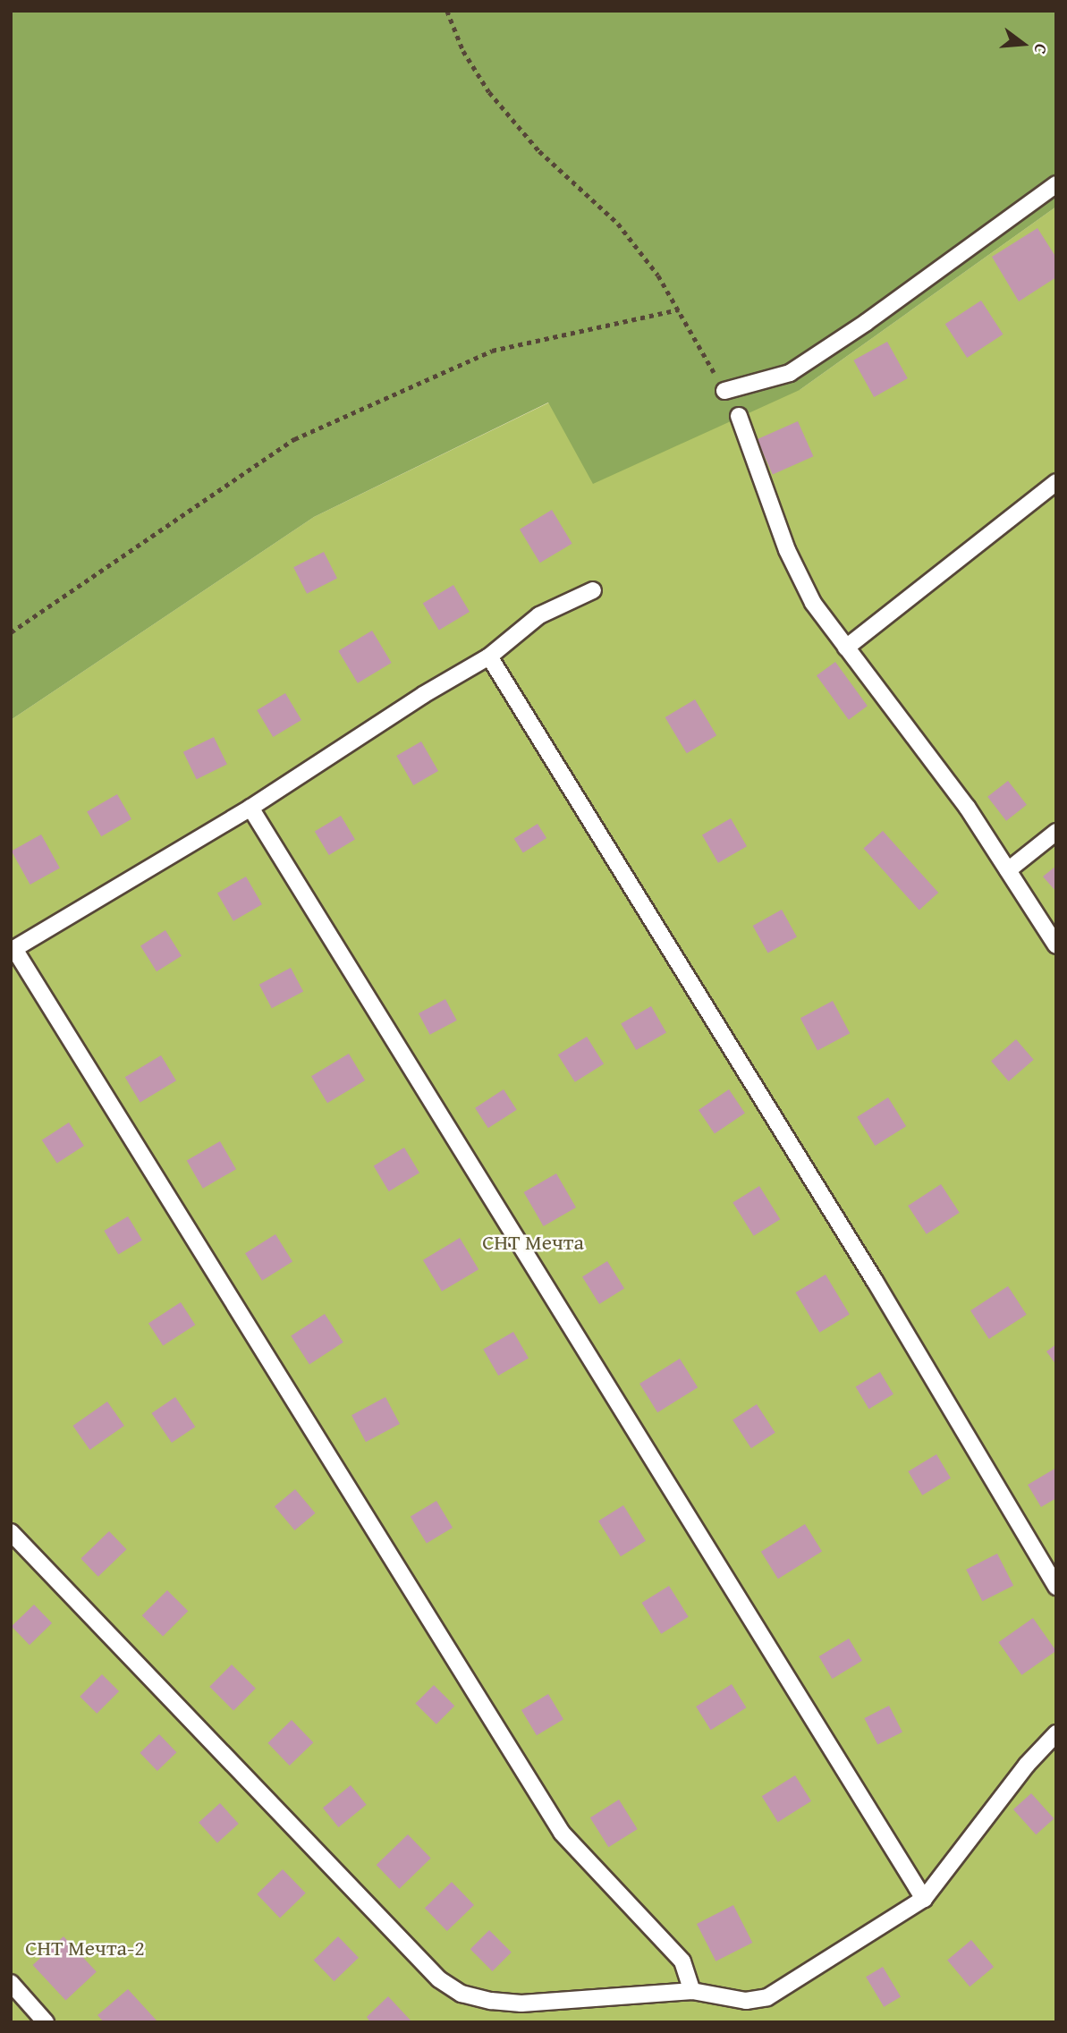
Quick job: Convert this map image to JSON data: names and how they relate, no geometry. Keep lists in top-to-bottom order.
{
  "parks": ["СНТ Мечта", "СНТ Мечта-2"],
  "north": "right"
}
